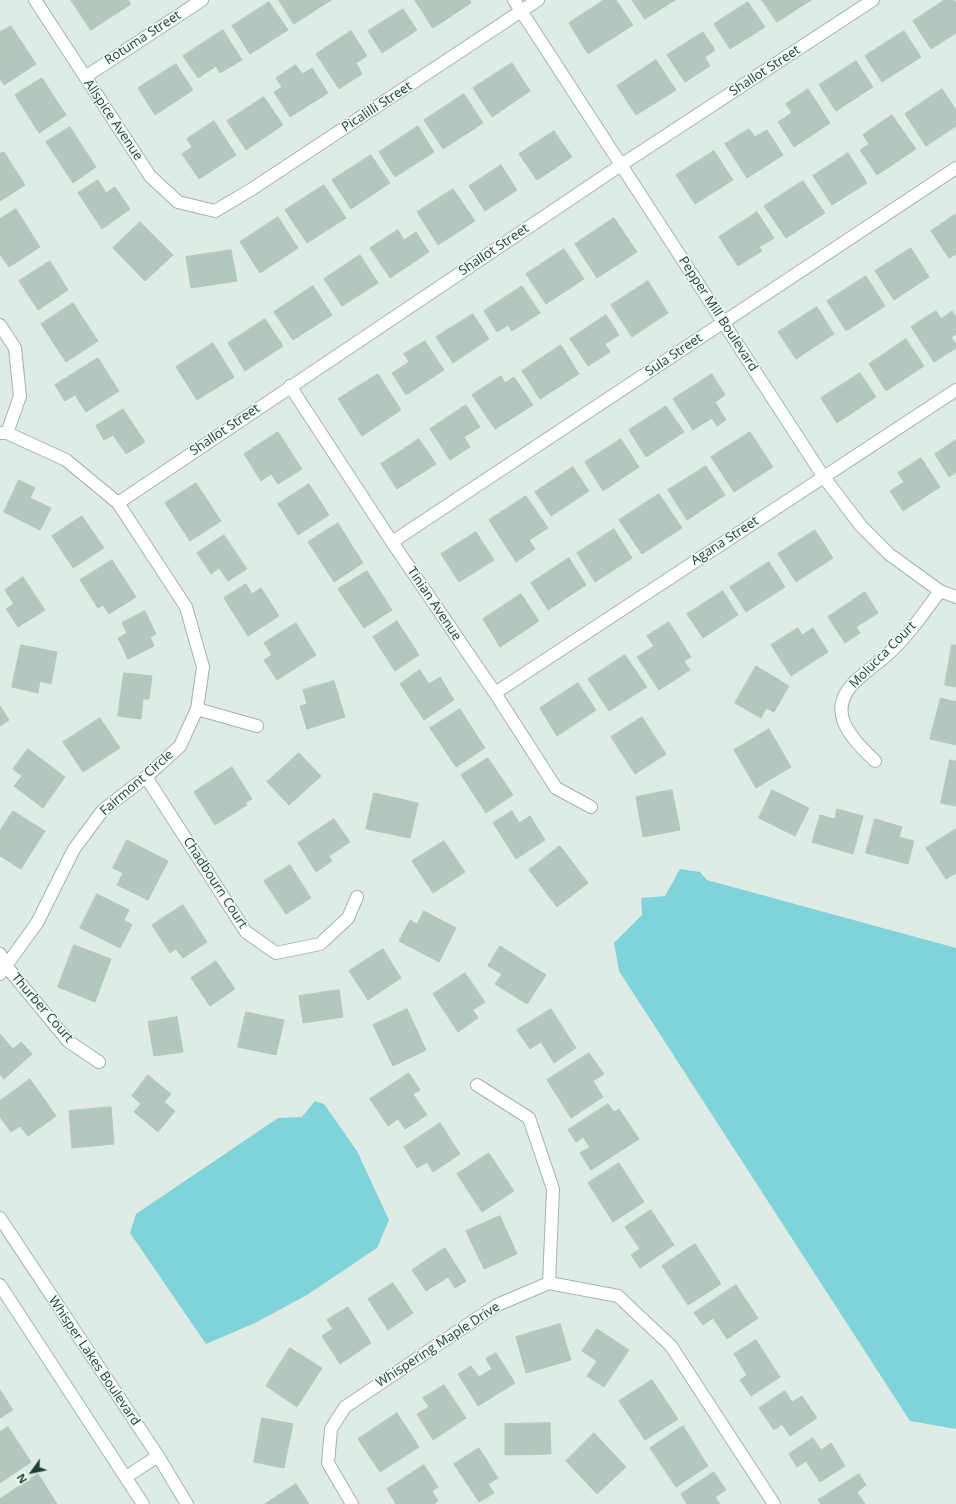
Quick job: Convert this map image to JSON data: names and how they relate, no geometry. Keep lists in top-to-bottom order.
{
  "streets": {
    "street": [
      "Rotuma Street",
      "Shallot Street",
      "Picalilli Street",
      "Allspice Avenue",
      "Pepper Mill Boulevard",
      "Sula Street",
      "Agana Street",
      "Tinian Avenue",
      "Molucca Court",
      "Fairmont Circle",
      "Chadbourn Court",
      "Thurber Court",
      "Whispering Maple Drive",
      "Whisper Lakes Boulevard"
    ]
  },
  "crossings": [
    ["Rotuma Street", "Allspice Avenue"],
    ["Shallot Street", "Pepper Mill Boulevard"],
    ["Shallot Street", "Tinian Avenue"],
    ["Shallot Street", "Fairmont Circle"],
    ["Picalilli Street", "Allspice Avenue"],
    ["Picalilli Street", "Pepper Mill Boulevard"],
    ["Pepper Mill Boulevard", "Sula Street"],
    ["Pepper Mill Boulevard", "Agana Street"],
    ["Pepper Mill Boulevard", "Molucca Court"],
    ["Sula Street", "Tinian Avenue"],
    ["Agana Street", "Tinian Avenue"],
    ["Fairmont Circle", "Chadbourn Court"],
    ["Fairmont Circle", "Thurber Court"]
  ],
  "north": "bottom left"
}
